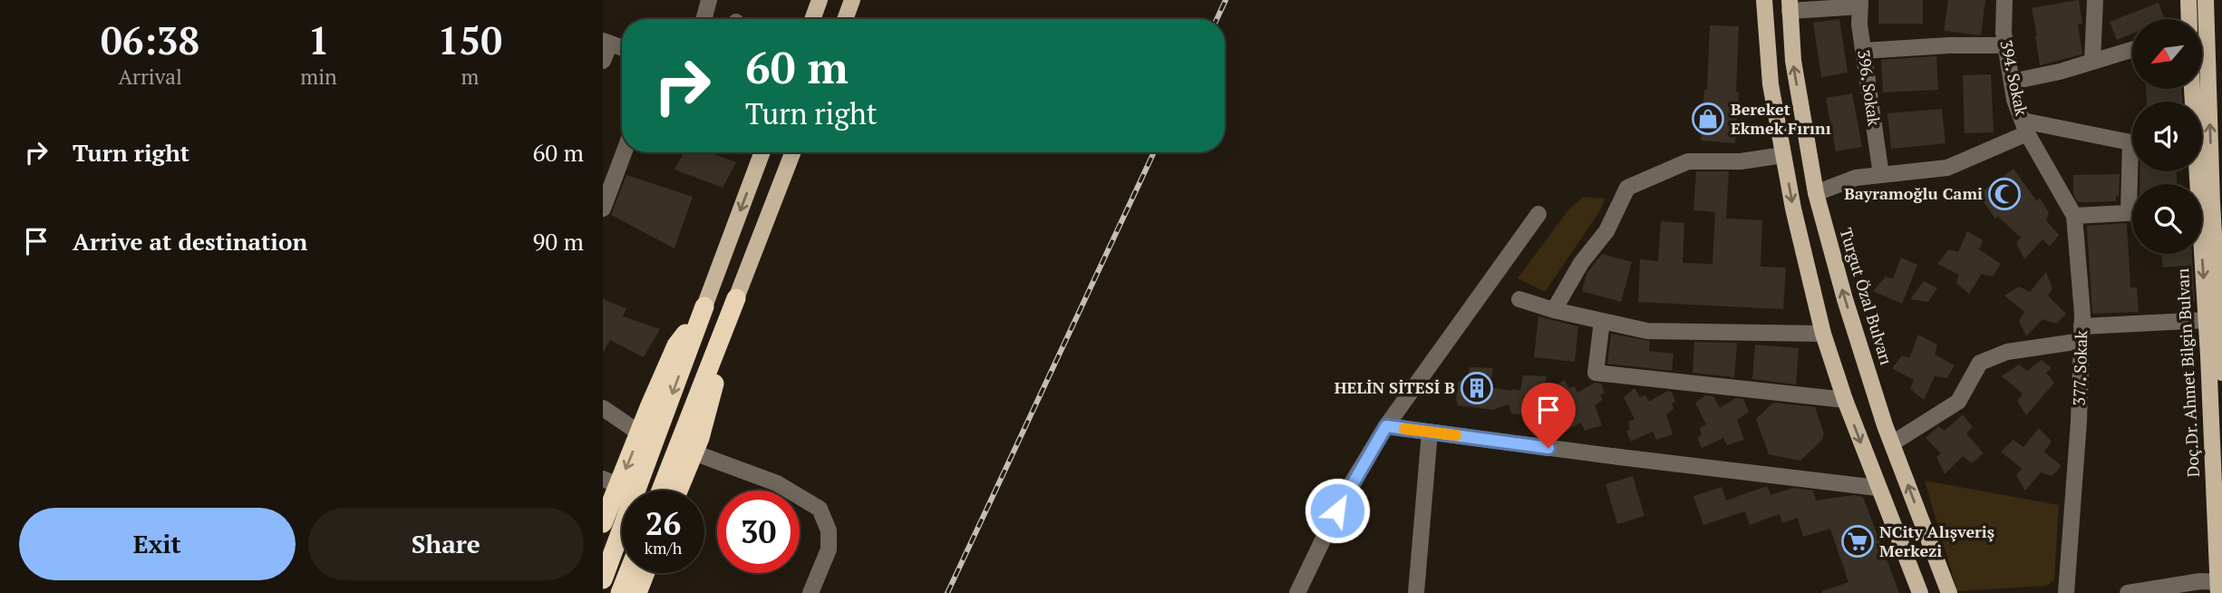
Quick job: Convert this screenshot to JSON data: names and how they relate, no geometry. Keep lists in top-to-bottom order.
{
  "streets": {
    "main road": ["Turgut Özal Bulvarı", "Doç.Dr. Ahmet Bilgin Bulvarı"],
    "street": ["394. Sokak", "396. Sokak", "377. Sokak"]
  },
  "crossings": [
    ["394. Sokak", "377. Sokak"]
  ],
  "places": {
    "shop": ["Bereket Ekmek Fırını"],
    "mosque": ["Bayramoğlu Cami"],
    "building": ["HELİN SİTESİ B"],
    "supermarket": ["NCity Alışveriş Merkezi"]
  },
  "north": "bottom left",
  "page": {
    "eta": [
      "06:38",
      "Arrival",
      "1",
      "min",
      "150",
      "m"
    ],
    "turn": ["60 m", "Turn right"],
    "list": [
      {
        "name": "Turn right",
        "value": "60 m"
      },
      {
        "name": "Arrive at destination",
        "value": "90 m"
      }
    ],
    "speed": "26 km/h",
    "limit": "30",
    "buttons": ["Exit", "Share"]
  }
}
